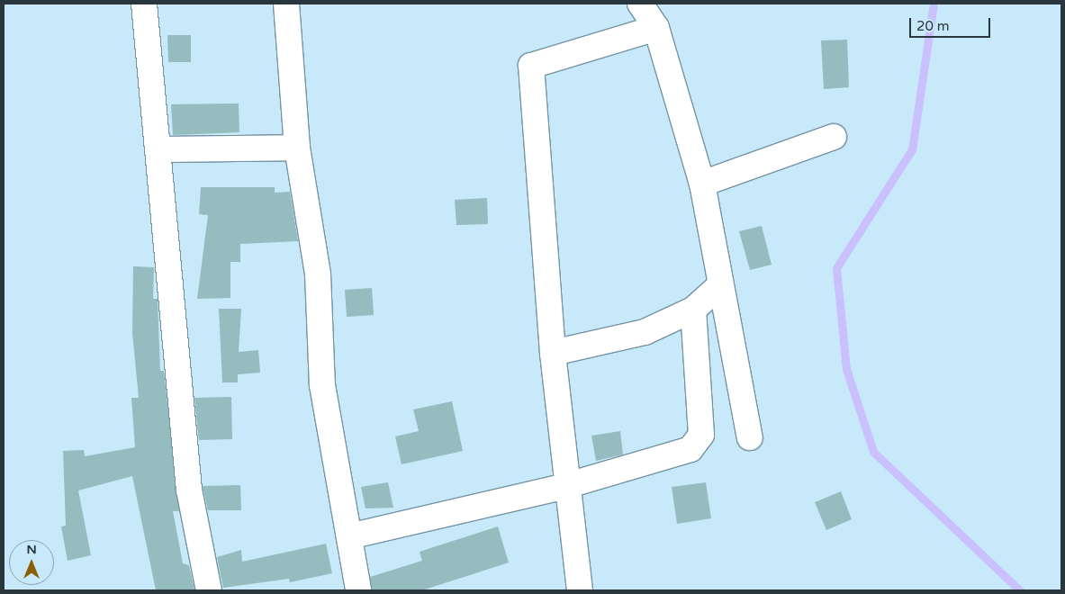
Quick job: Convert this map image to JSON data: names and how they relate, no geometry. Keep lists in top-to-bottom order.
{
  "scale_bar": "20 m",
  "north": "top"
}
